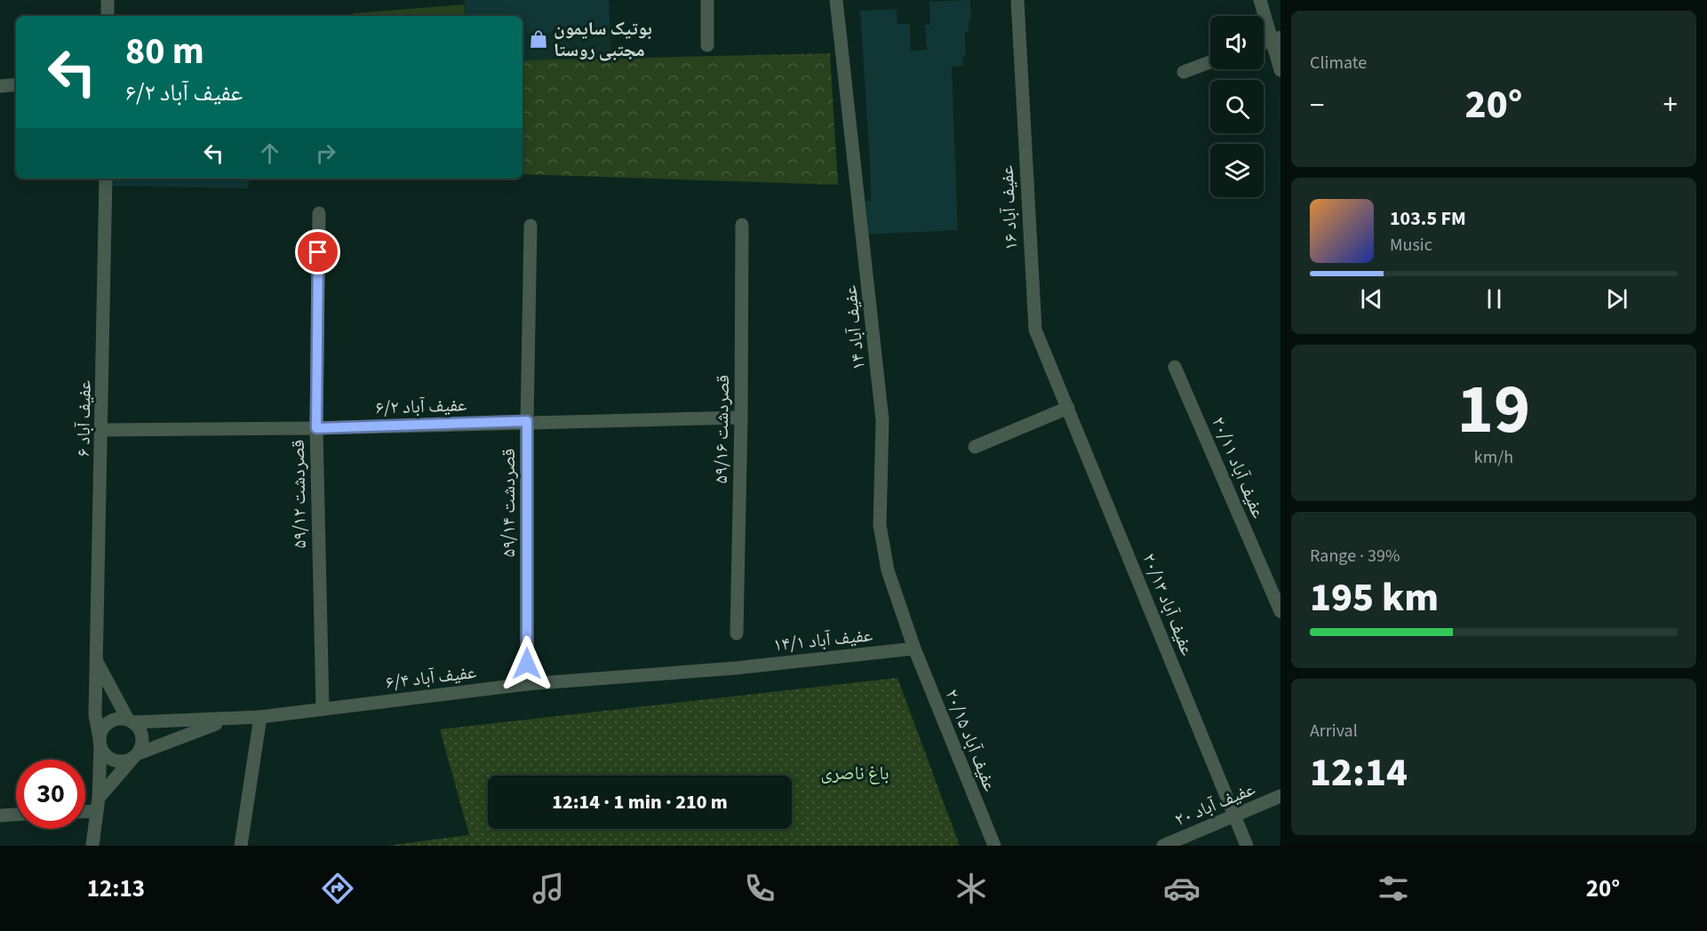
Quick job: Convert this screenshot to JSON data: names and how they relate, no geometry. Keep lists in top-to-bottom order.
{
  "streets": {
    "street": [
      "عفیف آباد ۱۶",
      "عفیف آباد ۱۴",
      "عفیف آباد ۶/۲",
      "عفیف آباد ۶",
      "۵۹/۱۶ قصردشت",
      "عفیف آباد ۲۰/۱۱",
      "۵۹/۱۲ قصردشت",
      "۵۹/۱۴ قصردشت",
      "عفیف آباد ۲۰/۱۳",
      "عفیف آباد ۱۴/۱",
      "عفیف آباد ۶/۴",
      "عفیف آباد ۲۰/۱۵",
      "عفیف آباد ۲۰"
    ]
  },
  "crossings": [
    ["عفیف آباد ۱۶", "عفیف آباد ۲۰/۱۳"],
    ["عفیف آباد ۱۴", "عفیف آباد ۱۴/۱"],
    ["عفیف آباد ۱۴", "عفیف آباد ۲۰/۱۵"],
    ["عفیف آباد ۶/۲", "عفیف آباد ۶"],
    ["عفیف آباد ۶/۲", "۵۹/۱۶ قصردشت"],
    ["عفیف آباد ۶/۲", "۵۹/۱۲ قصردشت"],
    ["عفیف آباد ۶/۲", "۵۹/۱۴ قصردشت"],
    ["عفیف آباد ۶", "عفیف آباد ۶/۴"],
    ["۵۹/۱۲ قصردشت", "عفیف آباد ۶/۴"],
    ["۵۹/۱۴ قصردشت", "عفیف آباد ۶/۴"],
    ["عفیف آباد ۲۰/۱۳", "عفیف آباد ۲۰"],
    ["عفیف آباد ۱۴/۱", "عفیف آباد ۶/۴"],
    ["عفیف آباد ۱۴/۱", "عفیف آباد ۲۰/۱۵"]
  ],
  "parks": ["باغ ناصری"],
  "places": {
    "shop": ["بوتیک سایمون مجتبی روستا"]
  },
  "page": {
    "tile": [
      "Climate",
      ["19", "km/h"],
      ["Range · 39%", "195 km"],
      ["Arrival", "12:14"]
    ],
    "turn": ["80 m", "عفیف آباد ۶/۲"],
    "heat": ["−", "20°", "+"],
    "song": ["103.5 FM", "Music"],
    "limit": "30",
    "trip": "12:14 · 1 min · 210 m",
    "tabs": ["12:13", "20°"]
  }
}
